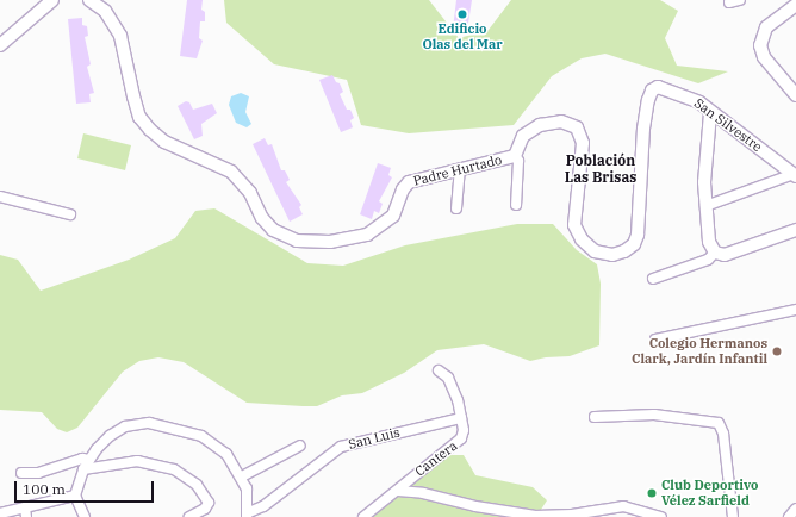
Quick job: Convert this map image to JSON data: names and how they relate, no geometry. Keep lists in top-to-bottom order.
{
  "streets": {
    "street": [
      "San Silvestre",
      "Padre Hurtado",
      "San Luis",
      "Cantera"
    ]
  },
  "crossings": [
    ["San Silvestre", "Padre Hurtado"],
    ["San Luis", "Cantera"]
  ],
  "districts": ["Población Las Brisas"],
  "places": ["Edificio Olas del Mar", "Colegio Hermanos Clark, Jardín Infantil", "Club Deportivo Vélez Sarfield"],
  "scale_bar": "100 m"
}
